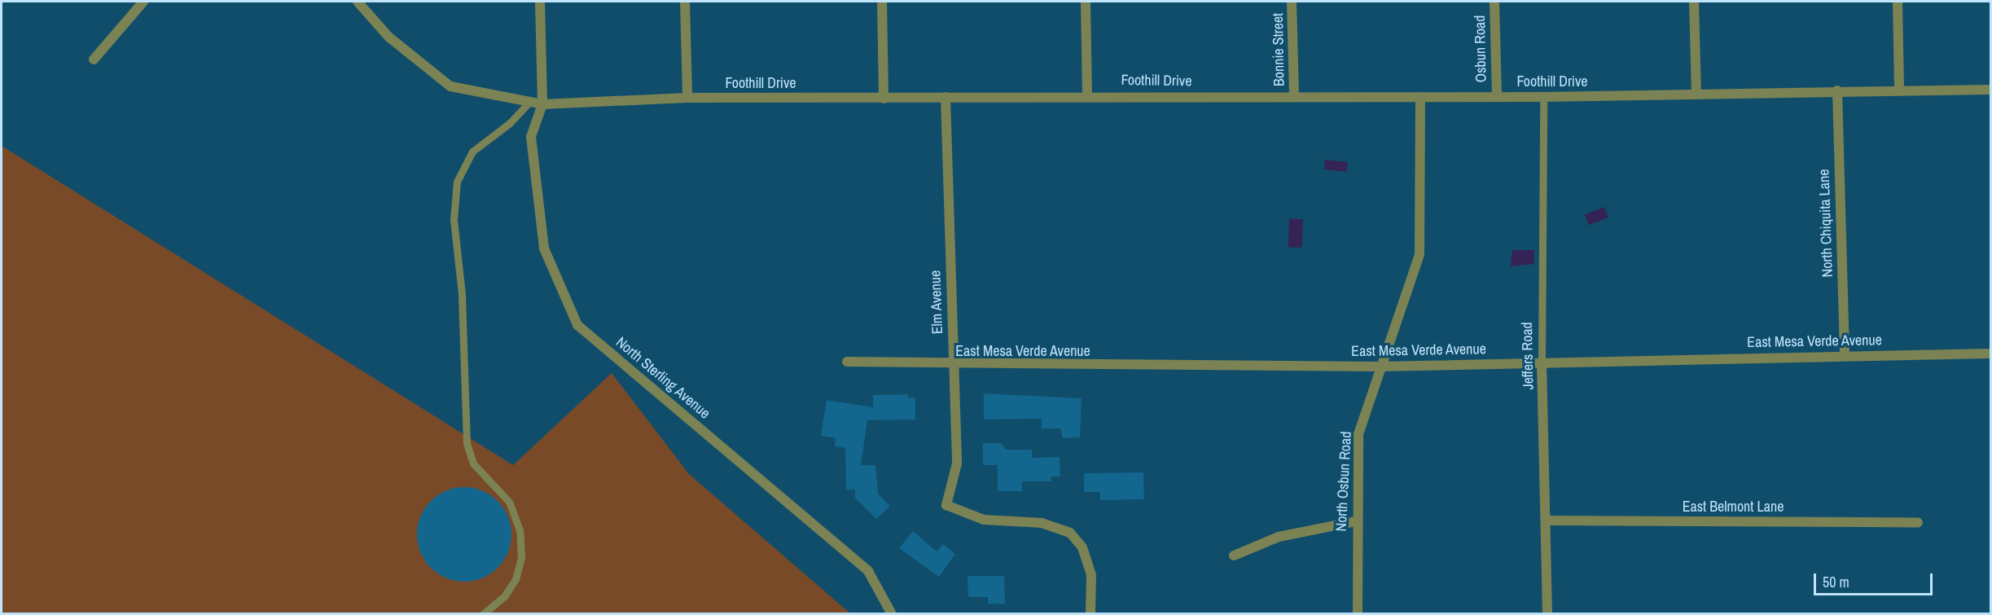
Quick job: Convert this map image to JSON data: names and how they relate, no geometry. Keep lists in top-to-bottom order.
{
  "streets": {
    "street": [
      "Osbun Road",
      "Bonnie Street",
      "Foothill Drive",
      "North Chiquita Lane",
      "Elm Avenue",
      "East Mesa Verde Avenue",
      "Jeffers Road",
      "North Sterling Avenue",
      "North Osbun Road",
      "East Belmont Lane"
    ]
  },
  "crossings": [
    ["Osbun Road", "Foothill Drive"],
    ["Bonnie Street", "Foothill Drive"],
    ["Foothill Drive", "North Chiquita Lane"],
    ["Foothill Drive", "Elm Avenue"],
    ["Foothill Drive", "Jeffers Road"],
    ["Foothill Drive", "North Sterling Avenue"],
    ["Foothill Drive", "North Osbun Road"],
    ["North Chiquita Lane", "East Mesa Verde Avenue"],
    ["Elm Avenue", "East Mesa Verde Avenue"],
    ["East Mesa Verde Avenue", "Jeffers Road"],
    ["East Mesa Verde Avenue", "North Osbun Road"],
    ["Jeffers Road", "East Belmont Lane"]
  ],
  "scale_bar": "50 m"
}
